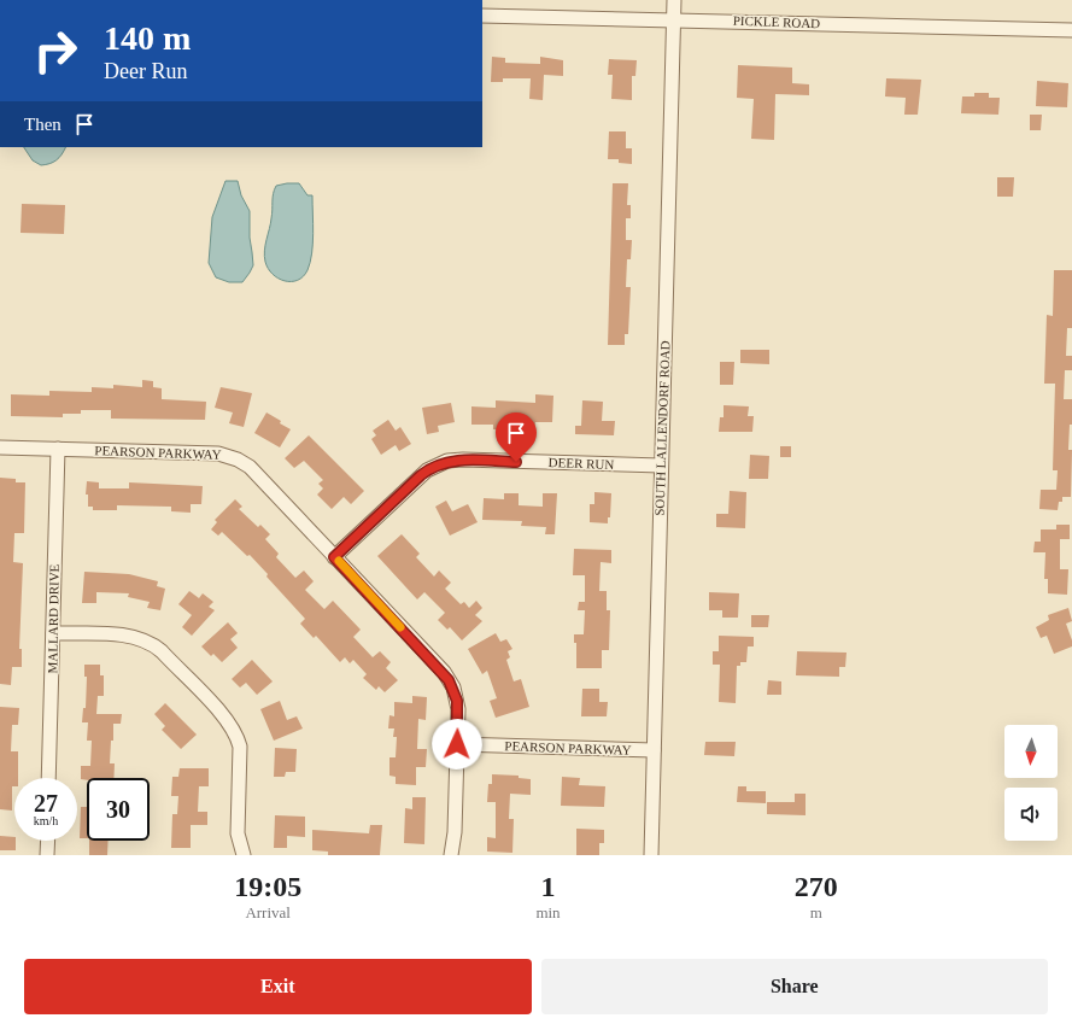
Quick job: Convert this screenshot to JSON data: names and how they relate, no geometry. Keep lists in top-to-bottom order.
{
  "streets": {
    "street": [
      "PICKLE ROAD",
      "SOUTH LALLENDORF ROAD",
      "PEARSON PARKWAY",
      "DEER RUN",
      "MALLARD DRIVE"
    ]
  },
  "crossings": [
    ["PICKLE ROAD", "SOUTH LALLENDORF ROAD"],
    ["SOUTH LALLENDORF ROAD", "PEARSON PARKWAY"],
    ["SOUTH LALLENDORF ROAD", "DEER RUN"],
    ["PEARSON PARKWAY", "DEER RUN"],
    ["PEARSON PARKWAY", "MALLARD DRIVE"]
  ],
  "north": "bottom",
  "page": {
    "turn": ["140 m", "Deer Run"],
    "then": "Then",
    "speed": "27 km/h",
    "limit": "30",
    "eta": [
      "19:05",
      "Arrival",
      "1",
      "min",
      "270",
      "m"
    ],
    "buttons": ["Exit", "Share"]
  }
}
